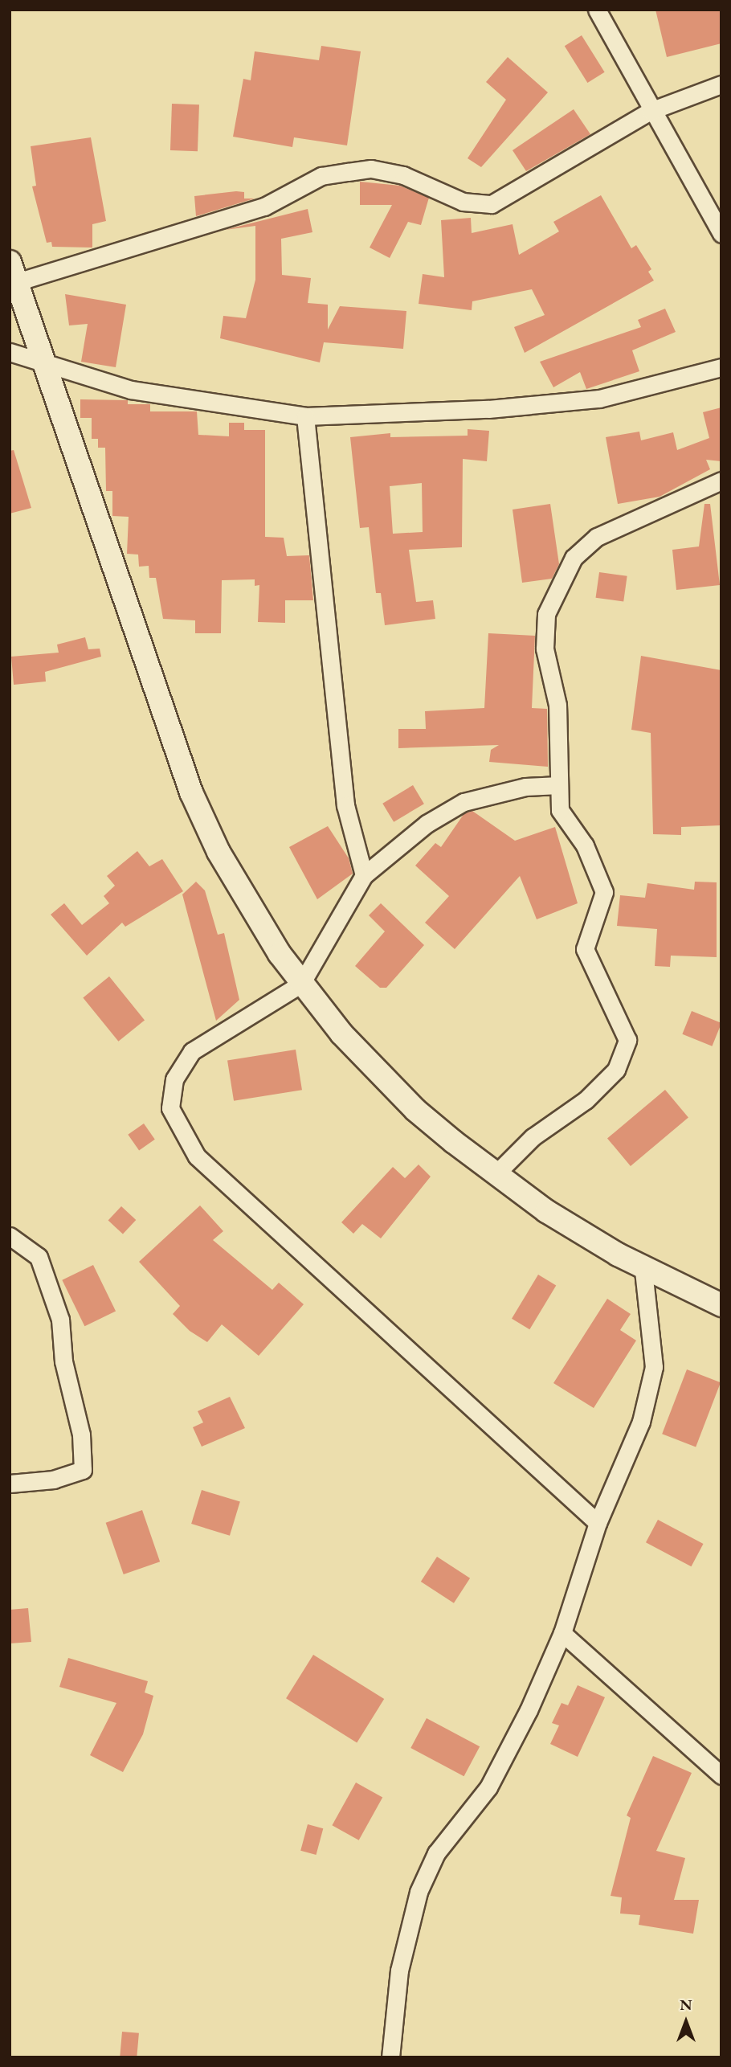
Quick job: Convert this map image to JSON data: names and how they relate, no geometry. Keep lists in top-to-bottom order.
{
  "north": "top"
}
